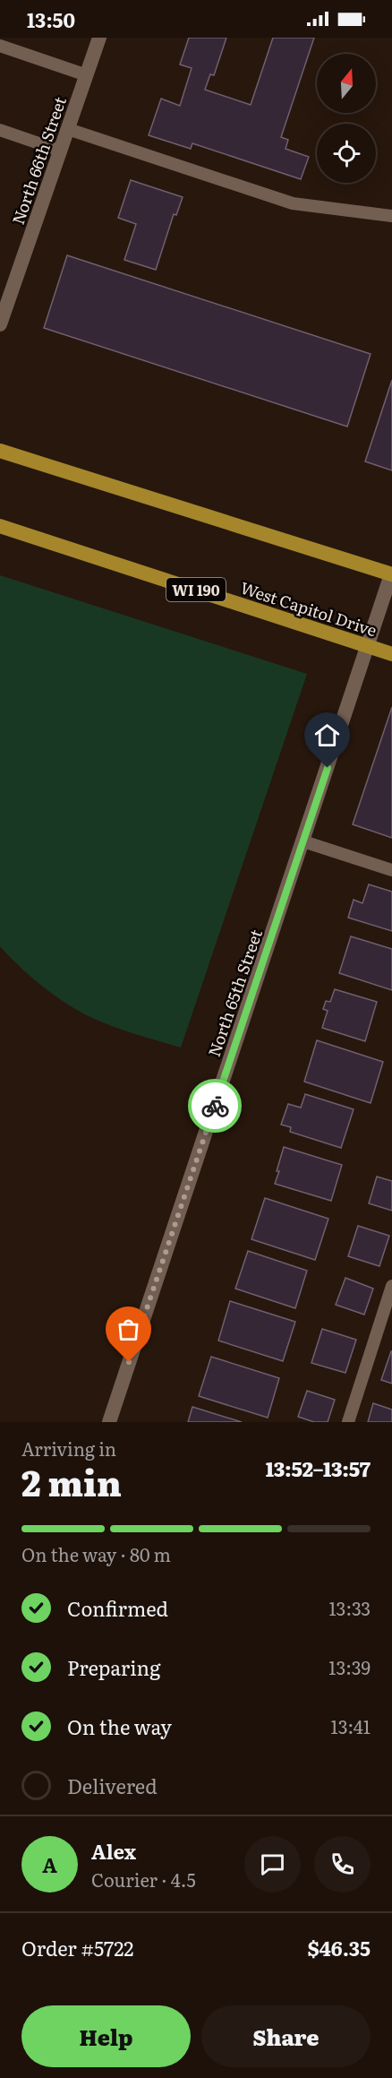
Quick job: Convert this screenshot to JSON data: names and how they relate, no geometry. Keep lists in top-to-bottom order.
{
  "streets": {
    "main road": ["WI 190", "West Capitol Drive"],
    "street": ["North 66th Street", "North 65th Street"]
  },
  "crossings": [
    ["West Capitol Drive", "North 65th Street"]
  ],
  "north": "top",
  "page": {
    "status": "13:50",
    "heading": ["2 min", "Arriving in", "13:52–13:57"],
    "panel": [
      "Alex",
      "Courier · 4.5",
      "Order #5722",
      "$46.35"
    ],
    "bar": "On the way · 80 m",
    "list": [
      ["Confirmed", "13:33"],
      ["Preparing", "13:39"],
      ["On the way", "13:41"],
      "Delivered"
    ],
    "round": "A",
    "buttons": ["Help", "Share"]
  }
}
